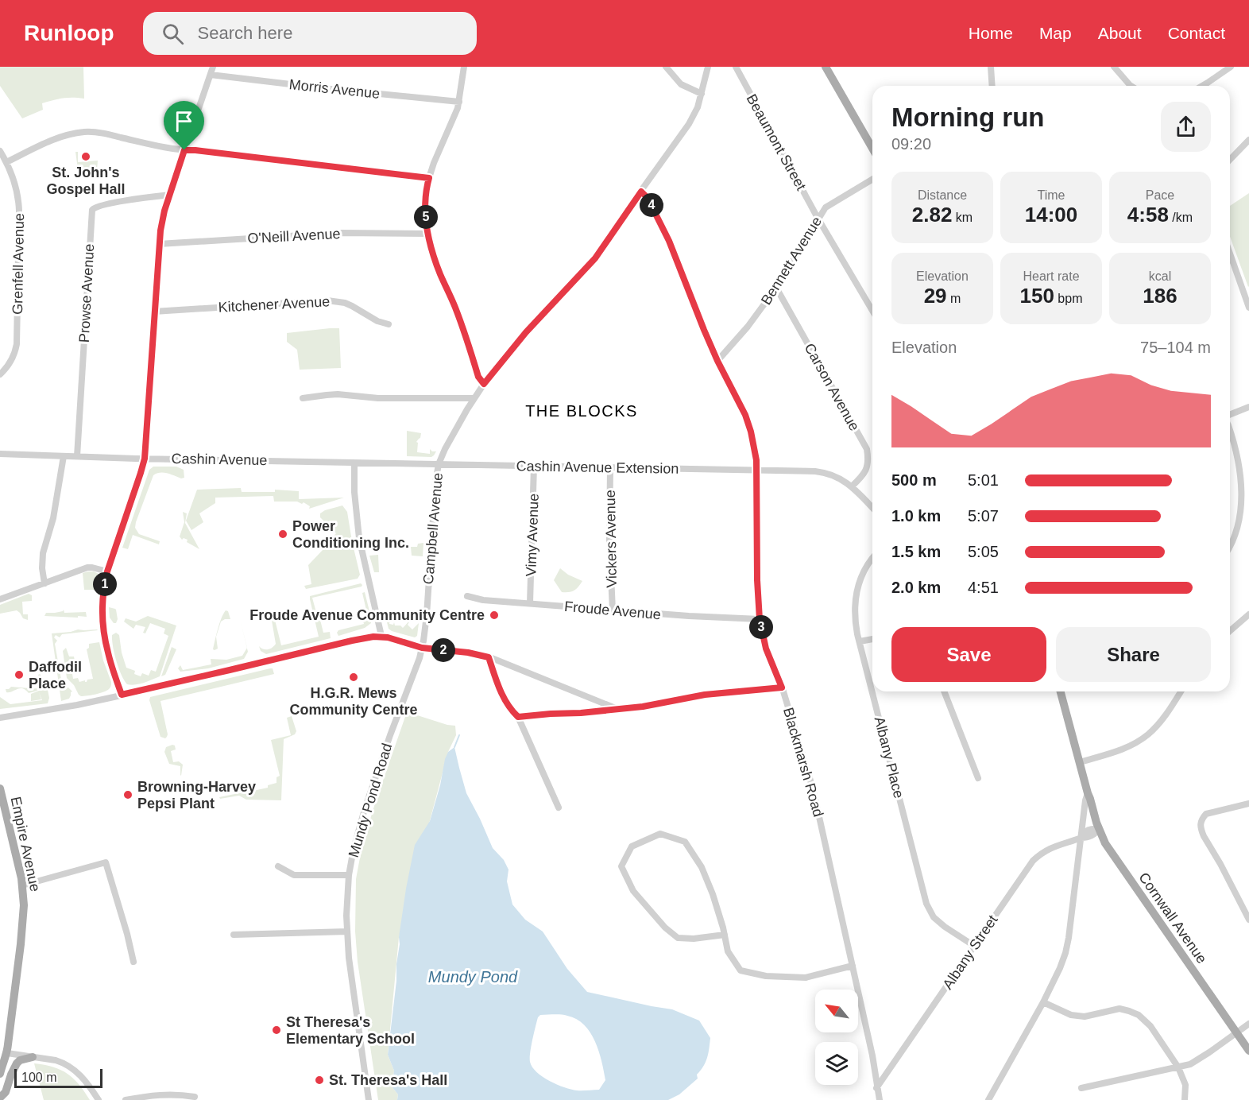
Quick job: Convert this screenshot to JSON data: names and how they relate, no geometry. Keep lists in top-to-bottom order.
{
  "streets": {
    "main road": ["Empire Avenue", "Cornwall Avenue"],
    "street": [
      "Morris Avenue",
      "Beaumont Street",
      "O'Neill Avenue",
      "Bennett Avenue",
      "Grenfell Avenue",
      "Prowse Avenue",
      "Kitchener Avenue",
      "Carson Avenue",
      "Cashin Avenue",
      "Cashin Avenue Extension",
      "Campbell Avenue",
      "Vimy Avenue",
      "Vickers Avenue",
      "Froude Avenue",
      "Albany Place",
      "Blackmarsh Road",
      "Mundy Pond Road",
      "Albany Street"
    ]
  },
  "crossings": [
    ["Beaumont Street", "Bennett Avenue"],
    ["Bennett Avenue", "Carson Avenue"],
    ["Bennett Avenue", "Blackmarsh Road"],
    ["Prowse Avenue", "Cashin Avenue"],
    ["Carson Avenue", "Cashin Avenue Extension"],
    ["Cashin Avenue", "Cashin Avenue Extension"],
    ["Cashin Avenue", "Campbell Avenue"],
    ["Cashin Avenue Extension", "Campbell Avenue"],
    ["Cashin Avenue Extension", "Vimy Avenue"],
    ["Cashin Avenue Extension", "Vickers Avenue"],
    ["Cashin Avenue Extension", "Blackmarsh Road"],
    ["Campbell Avenue", "Blackmarsh Road"],
    ["Campbell Avenue", "Mundy Pond Road"],
    ["Vimy Avenue", "Froude Avenue"],
    ["Vickers Avenue", "Froude Avenue"],
    ["Froude Avenue", "Blackmarsh Road"],
    ["Albany Place", "Albany Street"],
    ["Blackmarsh Road", "Albany Street"],
    ["Cornwall Avenue", "Albany Street"]
  ],
  "districts": ["THE BLOCKS"],
  "water": ["Mundy Pond"],
  "places": [
    "St. John's Gospel Hall",
    "Power Conditioning Inc.",
    "Froude Avenue Community Centre",
    "Daffodil Place",
    "H.G.R. Mews Community Centre",
    "Browning-Harvey Pepsi Plant",
    "St Theresa's Elementary School",
    "St. Theresa's Hall"
  ],
  "scale_bar": "100 m",
  "north": "top left",
  "page": {
    "header": "Runloop",
    "search": "Search here",
    "nav": [
      "Home",
      "Map",
      "About",
      "Contact"
    ],
    "heading": ["Morning run", "09:20"],
    "stats": [
      ["Distance", "2.82 km"],
      ["Time", "14:00"],
      ["Pace", "4:58 /km"],
      ["Elevation", "29 m"],
      ["Heart rate", "150 bpm"],
      ["kcal", "186"]
    ],
    "pins": [
      "4",
      "5",
      "1",
      "3",
      "2"
    ],
    "chart": ["Elevation", "75–104 m"],
    "list": [
      {
        "name": "500 m",
        "note": "5:01"
      },
      {
        "name": "1.0 km",
        "note": "5:07"
      },
      {
        "name": "1.5 km",
        "note": "5:05"
      },
      {
        "name": "2.0 km",
        "note": "4:51"
      }
    ],
    "buttons": ["Save", "Share"],
    "scale": "100 m"
  }
}
